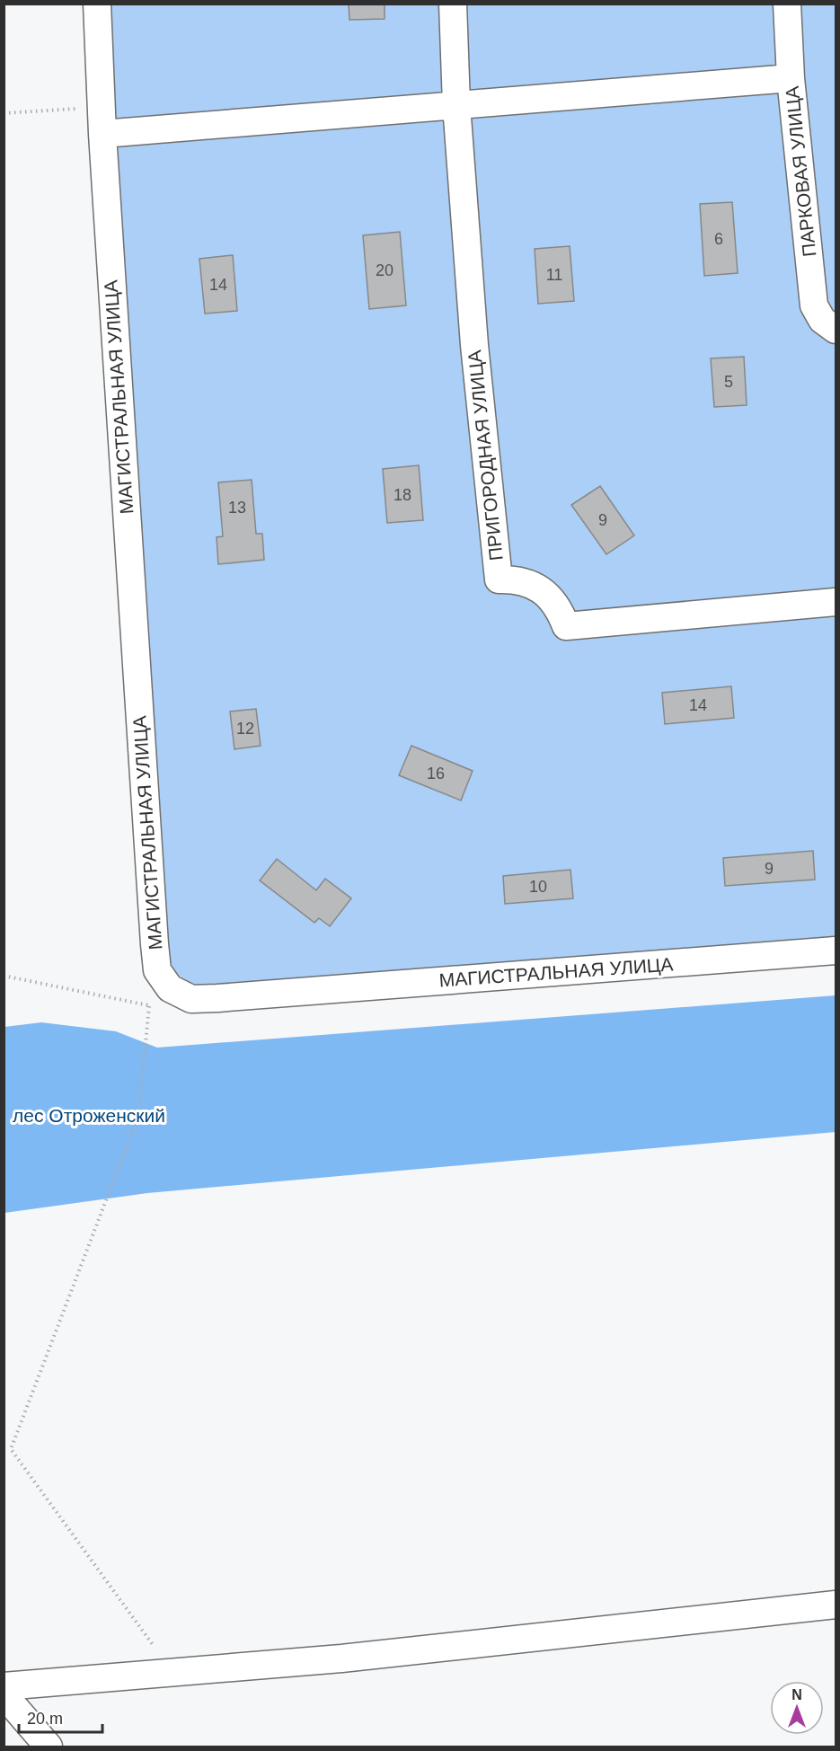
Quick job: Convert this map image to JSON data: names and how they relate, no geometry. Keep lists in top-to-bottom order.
{
  "streets": {
    "street": ["ПАРКОВАЯ УЛИЦА", "МАГИСТРАЛЬНАЯ УЛИЦА", "ПРИГОРОДНАЯ УЛИЦА"]
  },
  "parks": ["лес Отроженский"],
  "house_numbers": [
    "6",
    "20",
    "11",
    "14",
    "5",
    "18",
    "13",
    "9",
    "14",
    "12",
    "16",
    "9",
    "10"
  ],
  "scale_bar": "20 m",
  "north": "top"
}
